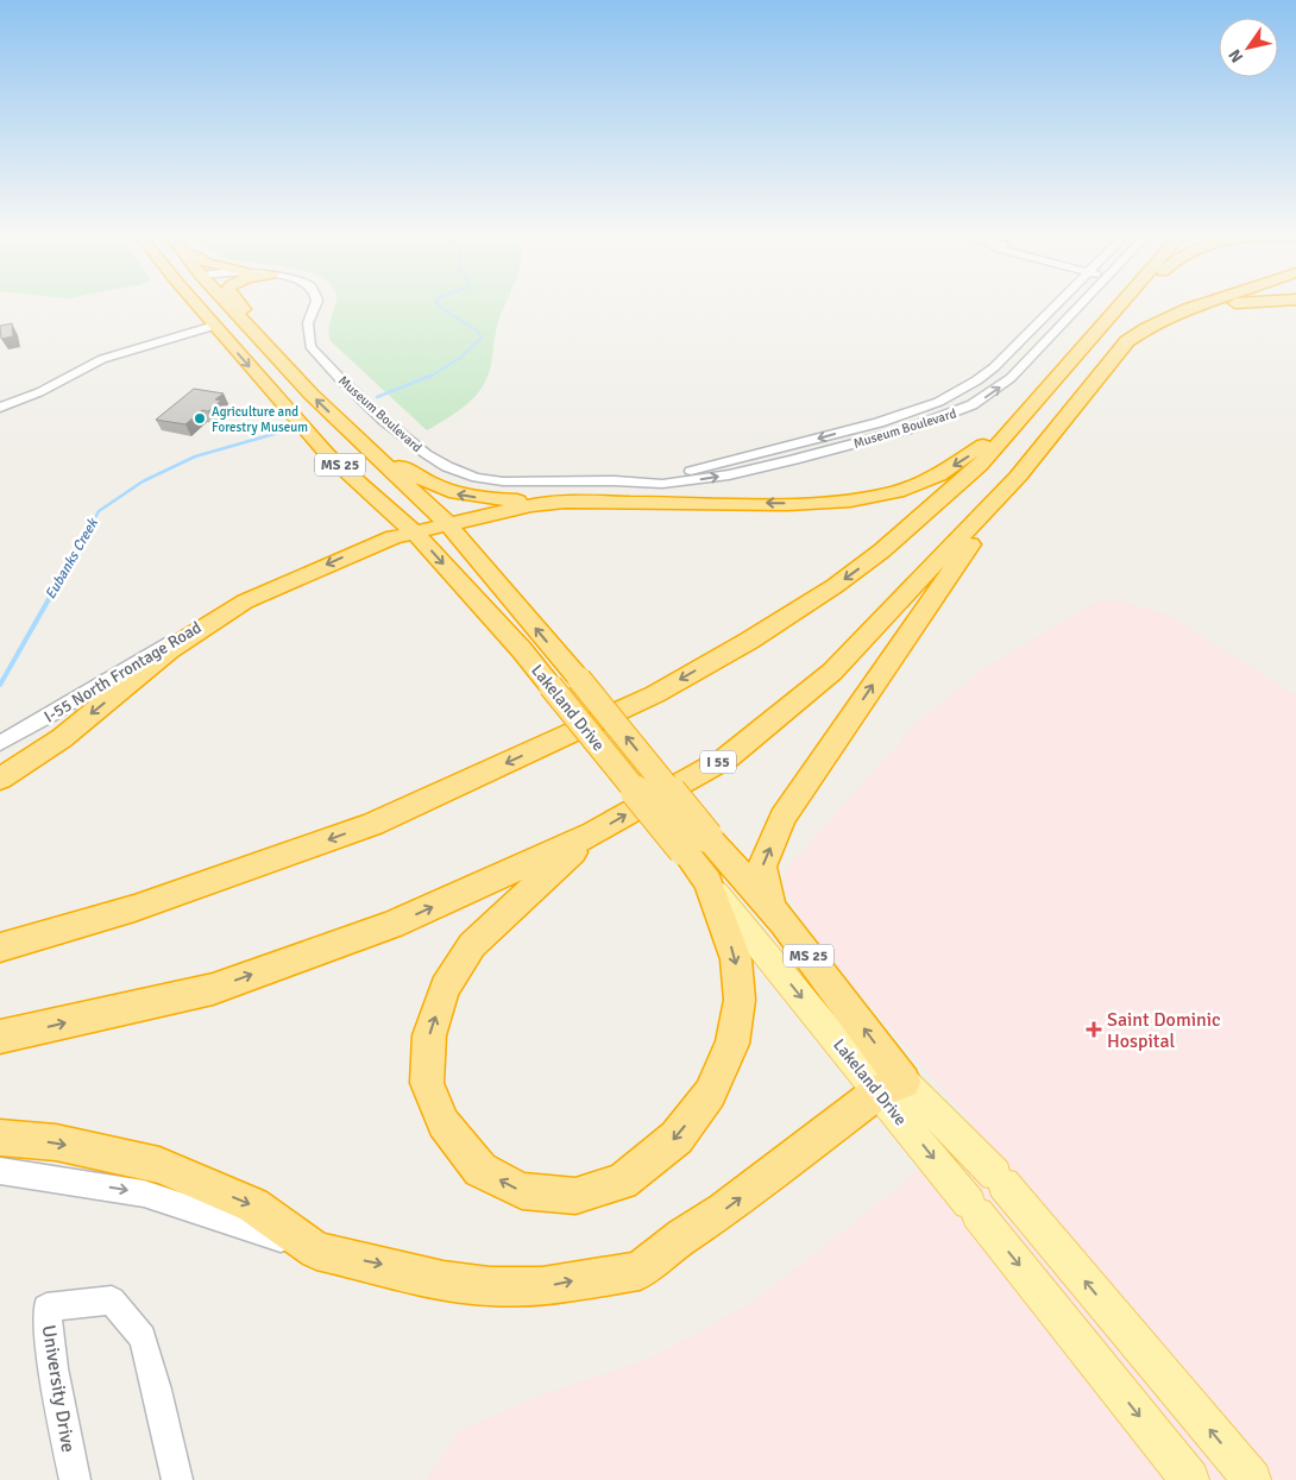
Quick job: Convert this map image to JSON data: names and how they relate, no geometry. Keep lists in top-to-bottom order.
{
  "streets": {
    "highway": ["MS 25", "Lakeland Drive", "I 55"],
    "street": ["Museum Boulevard", "I-55 North Frontage Road", "University Drive"]
  },
  "water": ["Eubanks Creek"],
  "places": {
    "other": ["Agriculture and Forestry Museum"],
    "health": ["Saint Dominic Hospital"]
  },
  "north": "bottom left"
}
